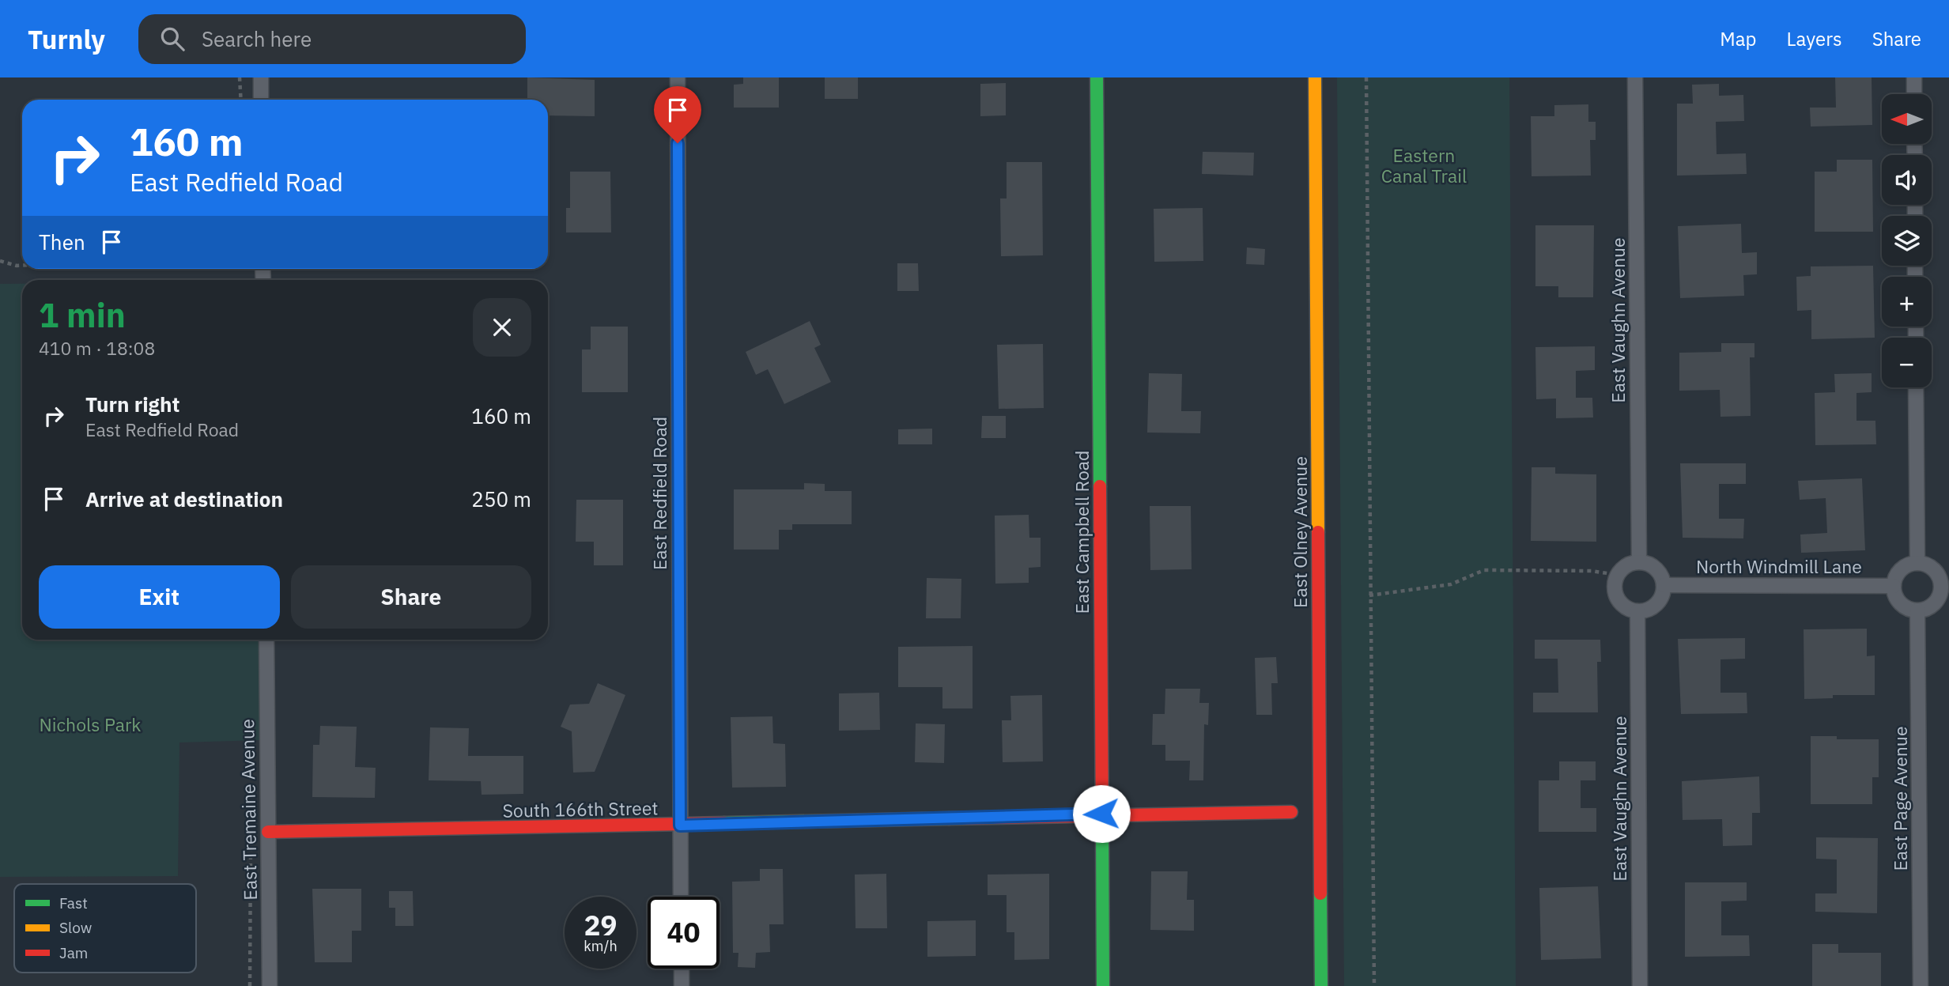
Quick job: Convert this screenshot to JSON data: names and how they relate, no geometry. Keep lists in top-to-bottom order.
{
  "streets": {
    "street": [
      "East Vaughn Avenue",
      "East Redfield Road",
      "East Campbell Road",
      "East Olney Avenue",
      "North Windmill Lane",
      "East Page Avenue",
      "South 166th Street",
      "East Tremaine Avenue"
    ]
  },
  "crossings": [
    ["East Vaughn Avenue", "North Windmill Lane"],
    ["East Redfield Road", "South 166th Street"],
    ["East Campbell Road", "South 166th Street"],
    ["North Windmill Lane", "East Page Avenue"],
    ["South 166th Street", "East Tremaine Avenue"]
  ],
  "parks": ["Eastern Canal Trail", "Nichols Park"],
  "legend": ["Fast", "Slow", "Jam"],
  "north": "left",
  "page": {
    "header": "Turnly",
    "search": "Search here",
    "nav": ["Map", "Layers", "Share"],
    "map_buttons": ["+", "−"],
    "turn": ["160 m", "East Redfield Road"],
    "then": "Then",
    "heading": ["1 min", "410 m · 18:08"],
    "list": [
      {
        "name": "Turn right",
        "note": "East Redfield Road",
        "value": "160 m"
      },
      {
        "name": "Arrive at destination",
        "value": "250 m"
      }
    ],
    "buttons": ["Exit", "Share"],
    "speed": "29 km/h",
    "limit": "40"
  }
}
